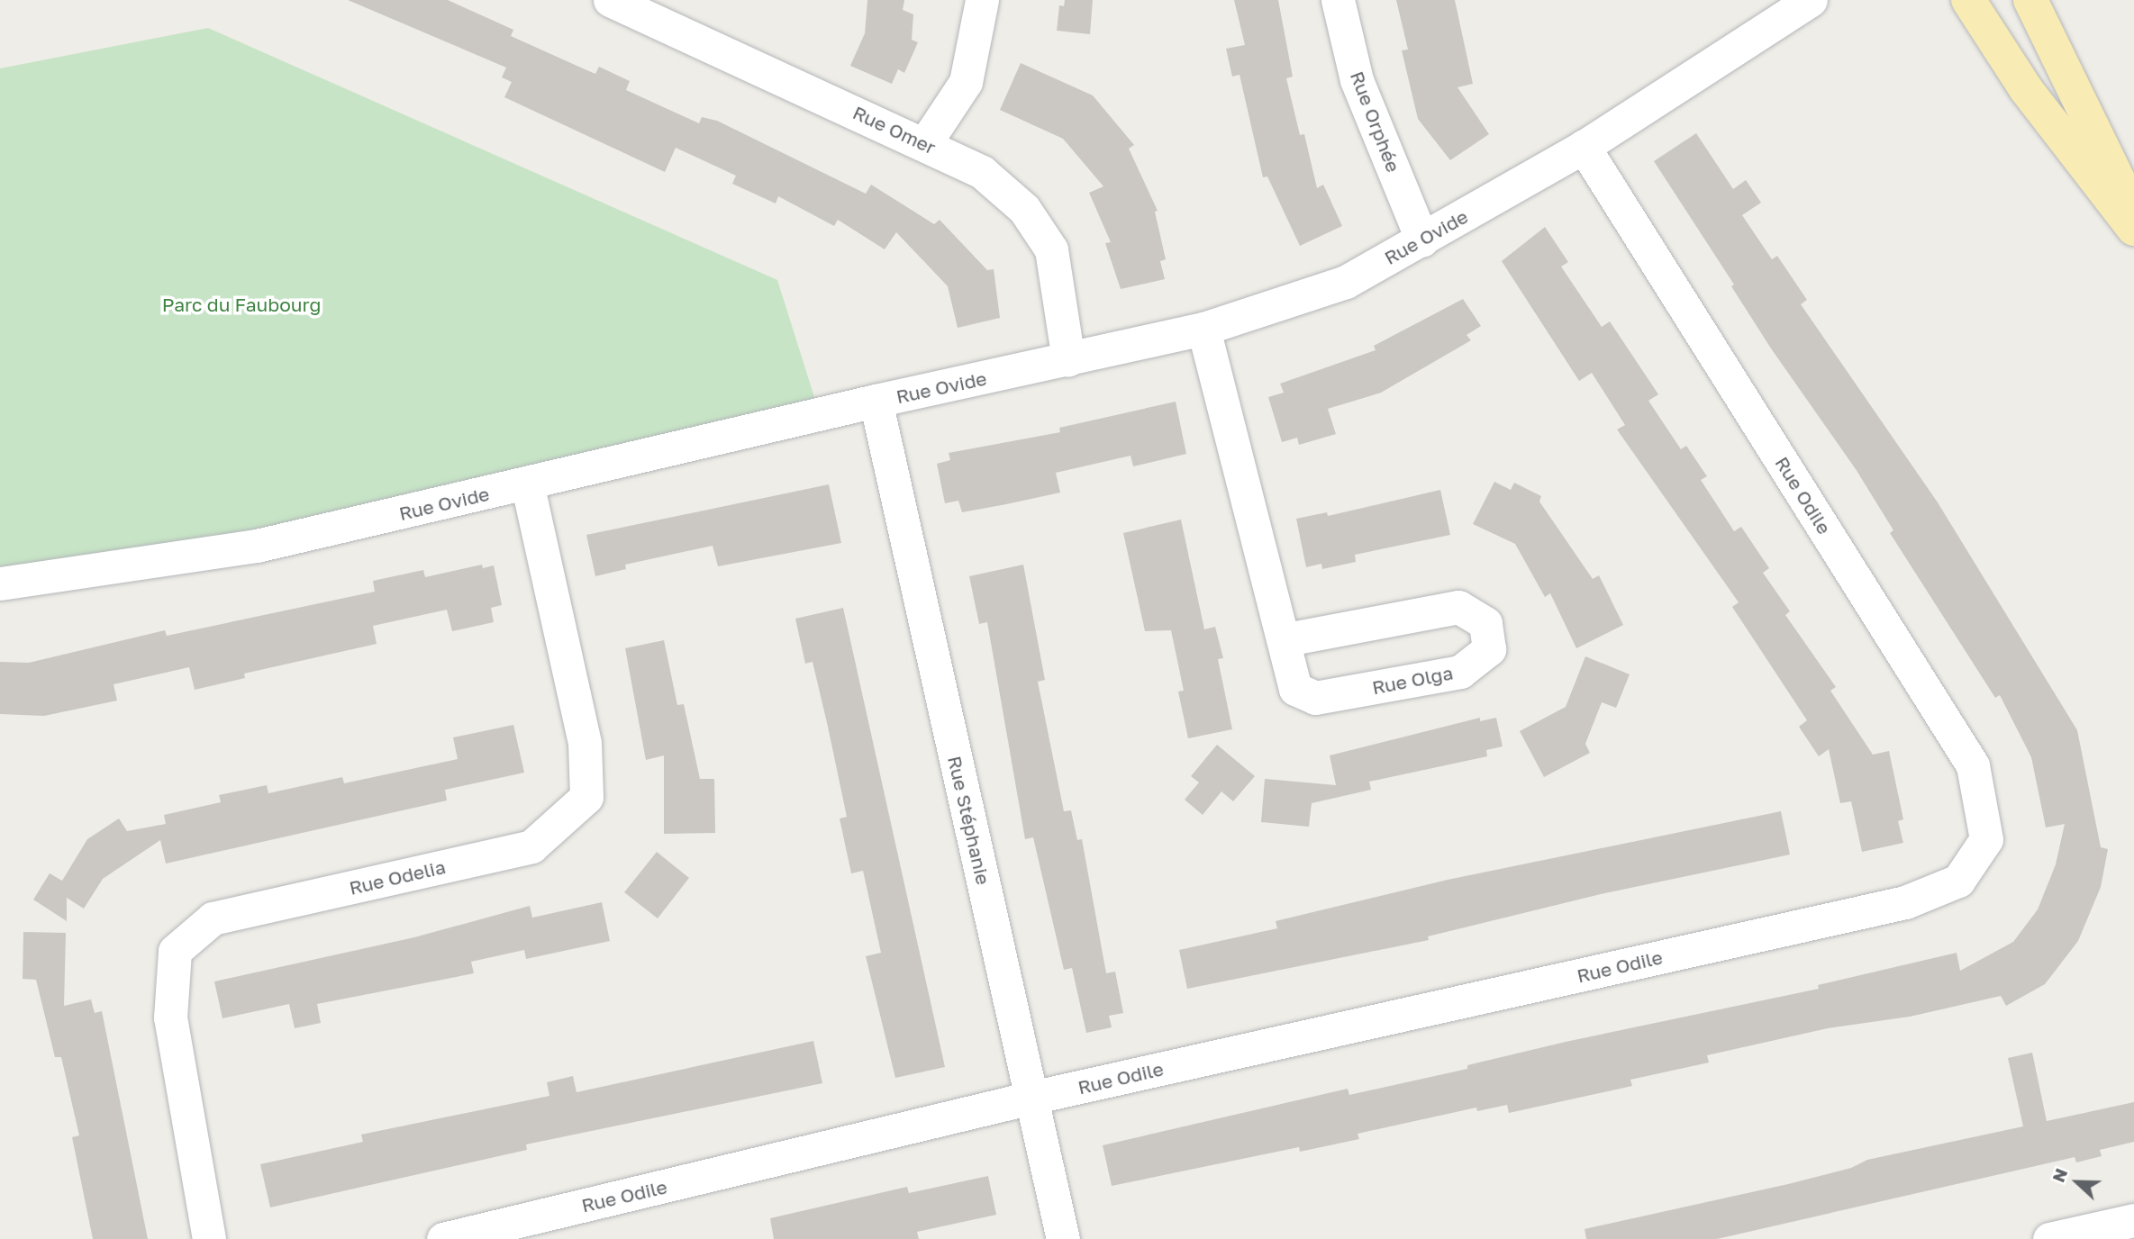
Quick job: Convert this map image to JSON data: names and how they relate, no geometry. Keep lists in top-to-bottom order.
{
  "streets": {
    "street": [
      "Rue Orphée",
      "Rue Omer",
      "Rue Ovide",
      "Rue Odile",
      "Rue Olga",
      "Rue Stéphanie",
      "Rue Odelia"
    ]
  },
  "crossings": [
    ["Rue Orphée", "Rue Ovide"],
    ["Rue Omer", "Rue Ovide"],
    ["Rue Ovide", "Rue Odile"],
    ["Rue Ovide", "Rue Olga"],
    ["Rue Ovide", "Rue Stéphanie"],
    ["Rue Ovide", "Rue Odelia"],
    ["Rue Odile", "Rue Stéphanie"]
  ],
  "parks": ["Parc du Faubourg"],
  "north": "left"
}
